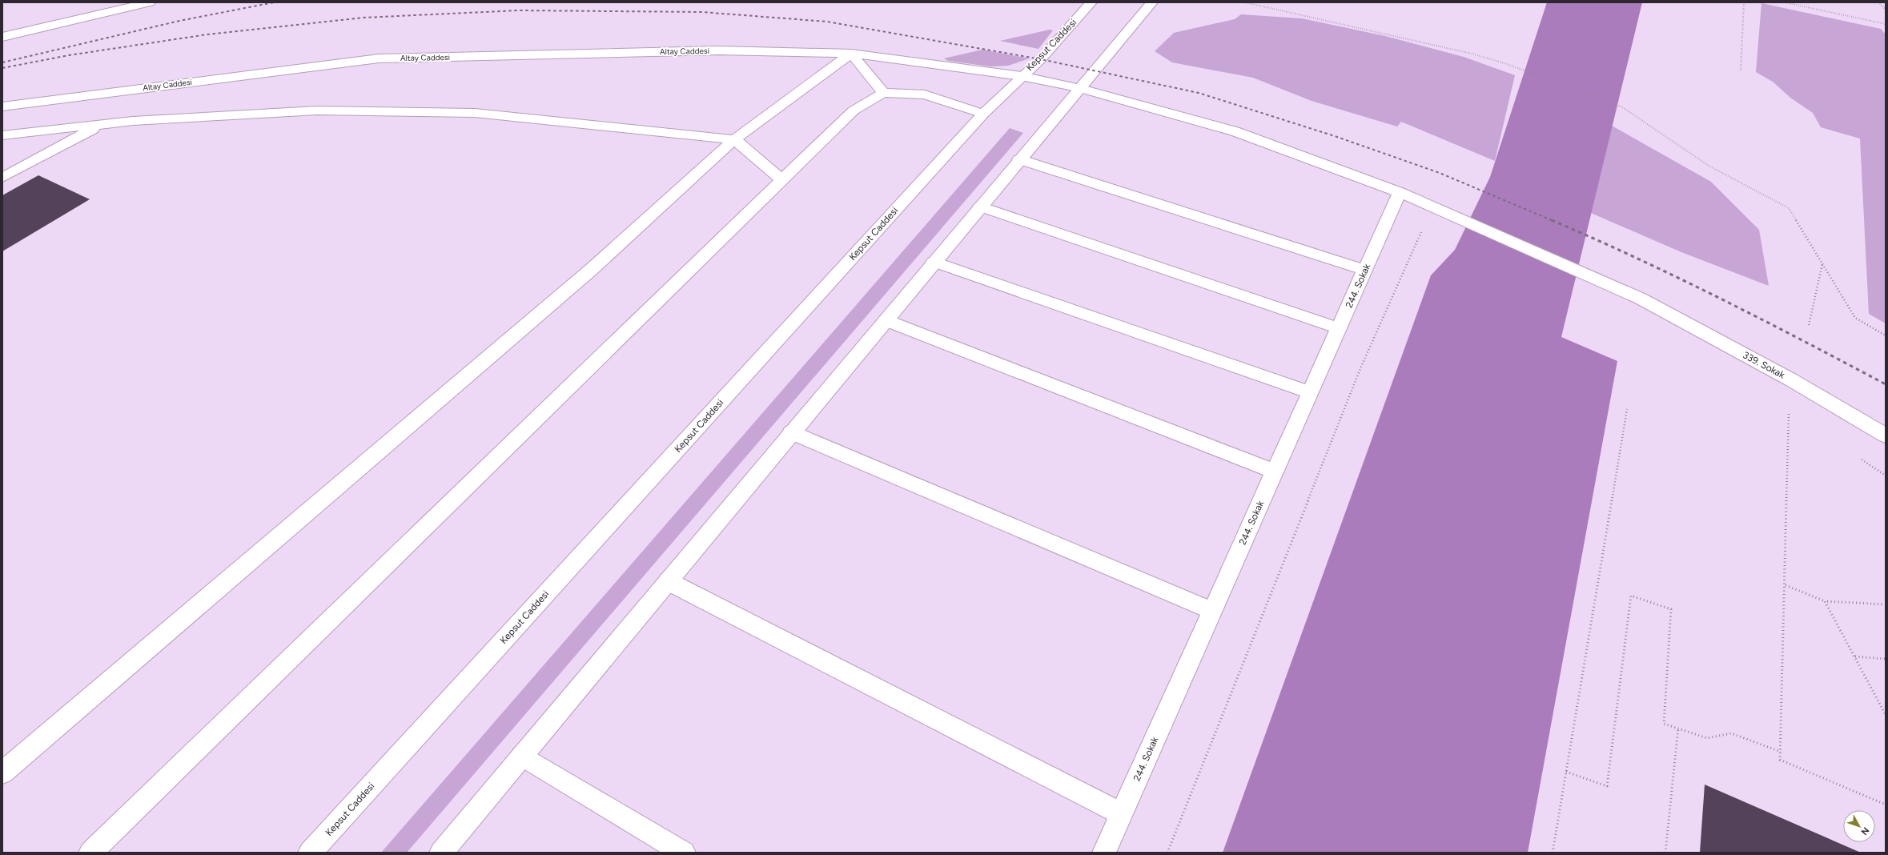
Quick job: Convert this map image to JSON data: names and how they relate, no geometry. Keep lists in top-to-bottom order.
{
  "streets": {
    "street": [
      "Kepsut Caddesi",
      "Altay Caddesi",
      "244. Sokak",
      "339. Sokak"
    ]
  },
  "crossings": [
    ["Kepsut Caddesi", "Altay Caddesi"],
    ["Altay Caddesi", "244. Sokak"],
    ["Altay Caddesi", "339. Sokak"],
    ["244. Sokak", "339. Sokak"]
  ],
  "north": "bottom right"
}
